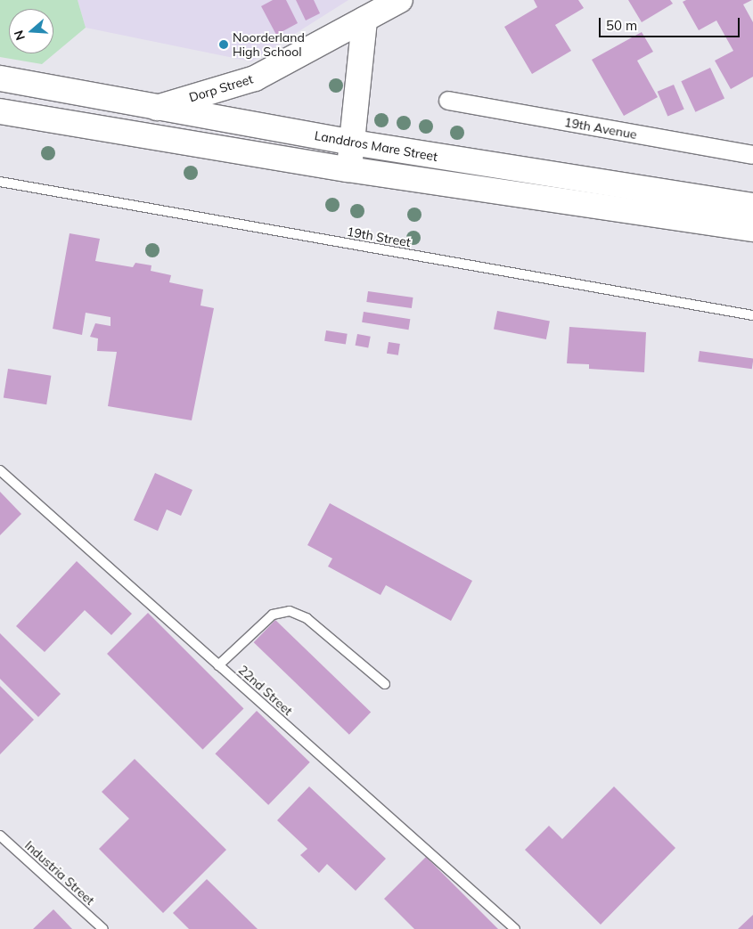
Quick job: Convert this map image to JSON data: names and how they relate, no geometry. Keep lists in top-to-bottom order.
{
  "streets": {
    "main road": ["Dorp Street", "Landdros Mare Street"],
    "street": ["19th Avenue"],
    "lane": ["19th Street", "22nd Street", "Industria Street"]
  },
  "crossings": [
    ["Dorp Street", "Landdros Mare Street"]
  ],
  "places": ["Noorderland High School"],
  "scale_bar": "50 m",
  "north": "left"
}
